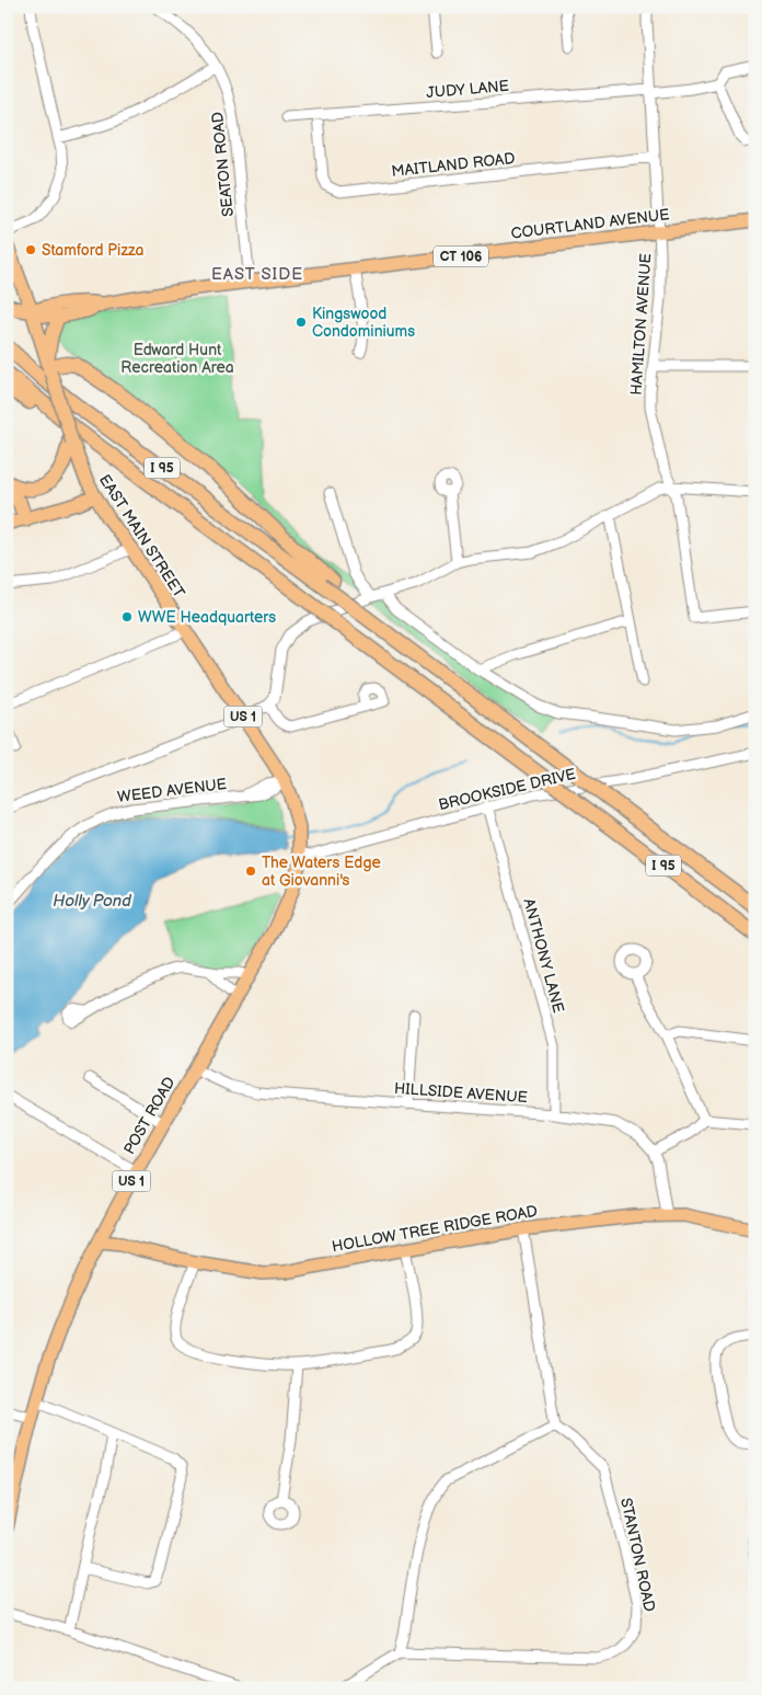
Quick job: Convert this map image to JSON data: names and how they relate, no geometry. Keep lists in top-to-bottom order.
{
  "streets": {
    "highway": ["I 95"],
    "main road": [
      "COURTLAND AVENUE",
      "CT 106",
      "EAST MAIN STREET",
      "US 1",
      "POST ROAD",
      "HOLLOW TREE RIDGE ROAD"
    ],
    "street": [
      "JUDY LANE",
      "SEATON ROAD",
      "MAITLAND ROAD",
      "HAMILTON AVENUE",
      "BROOKSIDE DRIVE",
      "WEED AVENUE",
      "ANTHONY LANE",
      "HILLSIDE AVENUE",
      "STANTON ROAD"
    ]
  },
  "crossings": [
    ["JUDY LANE", "MAITLAND ROAD"],
    ["JUDY LANE", "HAMILTON AVENUE"],
    ["SEATON ROAD", "COURTLAND AVENUE"],
    ["MAITLAND ROAD", "HAMILTON AVENUE"],
    ["COURTLAND AVENUE", "HAMILTON AVENUE"],
    ["COURTLAND AVENUE", "EAST MAIN STREET"],
    ["EAST MAIN STREET", "BROOKSIDE DRIVE"],
    ["EAST MAIN STREET", "WEED AVENUE"],
    ["EAST MAIN STREET", "POST ROAD"],
    ["BROOKSIDE DRIVE", "ANTHONY LANE"],
    ["BROOKSIDE DRIVE", "POST ROAD"],
    ["ANTHONY LANE", "HILLSIDE AVENUE"],
    ["HILLSIDE AVENUE", "POST ROAD"],
    ["POST ROAD", "HOLLOW TREE RIDGE ROAD"]
  ],
  "districts": ["EAST SIDE"],
  "water": ["Holly Pond"],
  "parks": ["Edward Hunt Recreation Area"],
  "places": [
    "Stamford Pizza",
    "Kingswood Condominiums",
    "WWE Headquarters",
    "The Waters Edge at Giovanni's"
  ]
}
